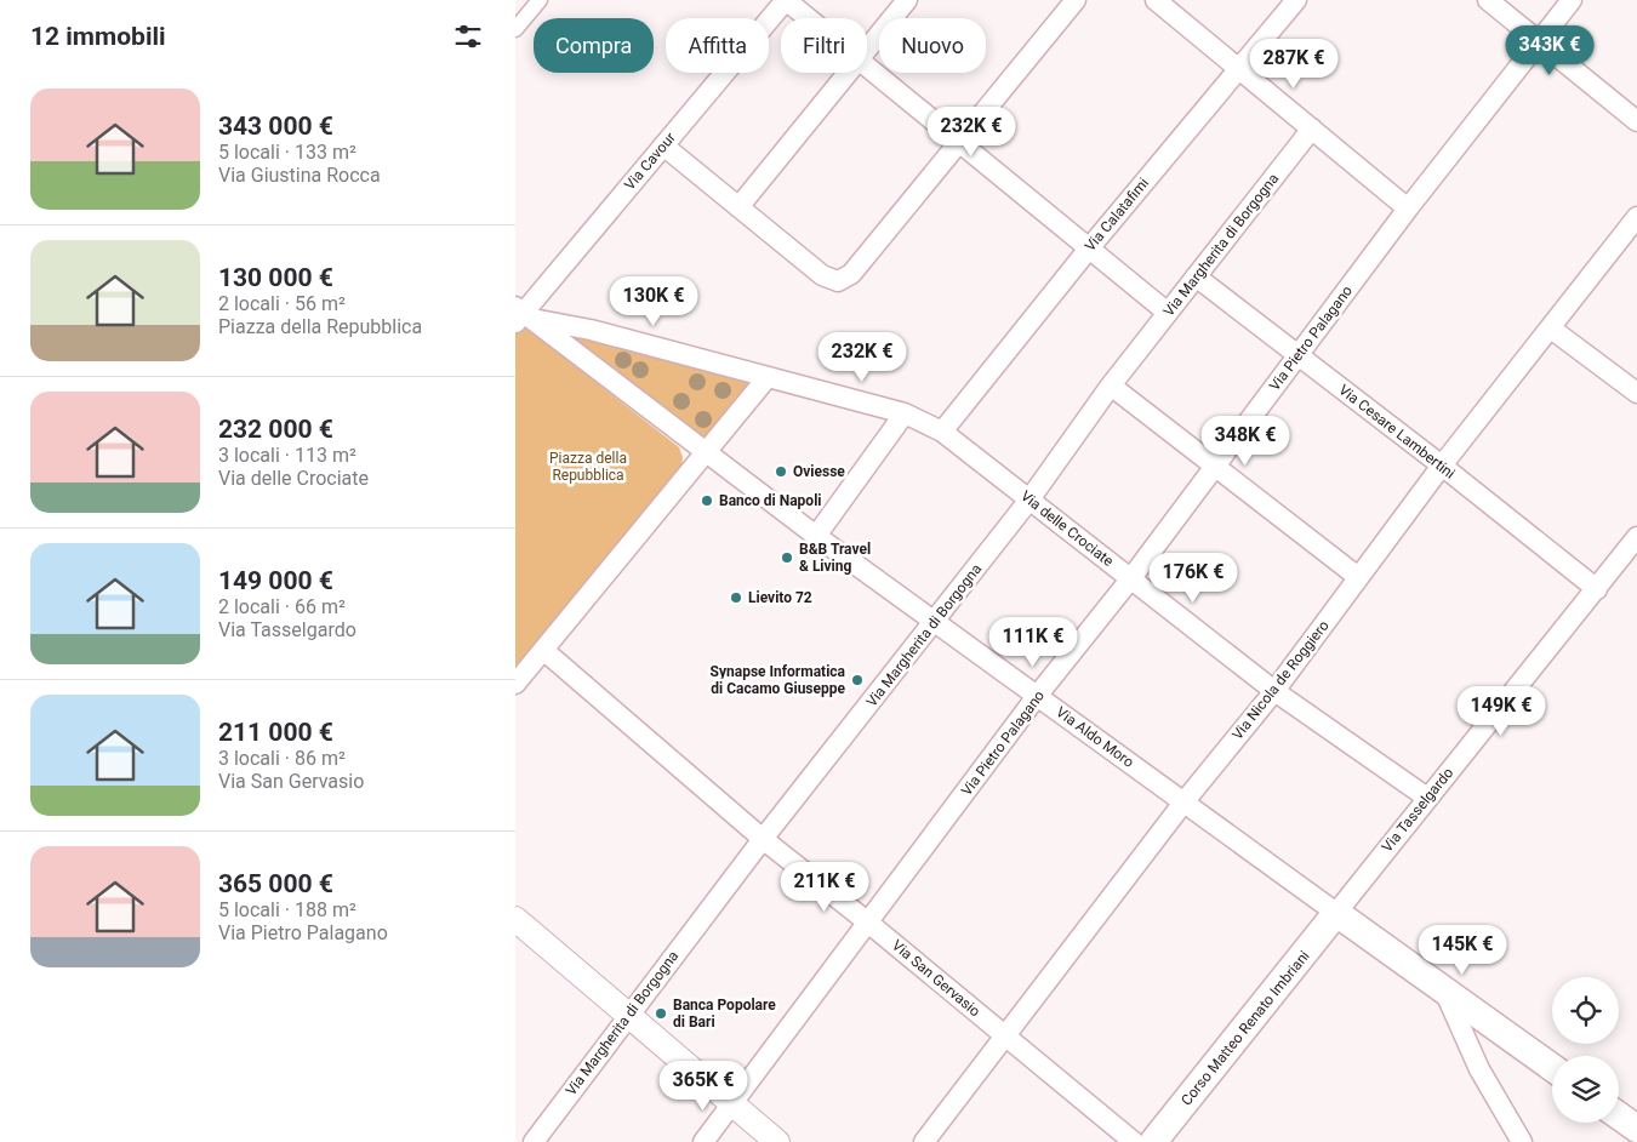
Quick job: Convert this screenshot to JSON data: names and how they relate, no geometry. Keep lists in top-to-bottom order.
{
  "streets": {
    "main road": ["Corso Matteo Renato Imbriani"],
    "street": [
      "Via Cavour",
      "Via Calatafimi",
      "Via Margherita di Borgogna",
      "Via Pietro Palagano",
      "Via Cesare Lambertini",
      "Via delle Crociate",
      "Via Nicola de Roggiero",
      "Via Aldo Moro",
      "Via Tasselgardo",
      "Via San Gervasio"
    ]
  },
  "crossings": [
    ["Via Calatafimi", "Via delle Crociate"],
    ["Via Margherita di Borgogna", "Via Cesare Lambertini"],
    ["Via Margherita di Borgogna", "Via delle Crociate"],
    ["Via Margherita di Borgogna", "Via Aldo Moro"],
    ["Via Margherita di Borgogna", "Via San Gervasio"],
    ["Via Pietro Palagano", "Via Cesare Lambertini"],
    ["Via Pietro Palagano", "Via delle Crociate"],
    ["Via Pietro Palagano", "Via Aldo Moro"],
    ["Via Pietro Palagano", "Via San Gervasio"],
    ["Via Cesare Lambertini", "Via Nicola de Roggiero"],
    ["Via Cesare Lambertini", "Via Tasselgardo"],
    ["Via delle Crociate", "Via Nicola de Roggiero"],
    ["Via delle Crociate", "Via Tasselgardo"],
    ["Via Nicola de Roggiero", "Via Aldo Moro"],
    ["Via Nicola de Roggiero", "Via San Gervasio"],
    ["Via Aldo Moro", "Via Tasselgardo"],
    ["Via Aldo Moro", "Corso Matteo Renato Imbriani"],
    ["Via Tasselgardo", "Corso Matteo Renato Imbriani"]
  ],
  "parks": ["Piazza della Repubblica"],
  "places": [
    "Oviesse",
    "Banco di Napoli",
    "B&B Travel & Living",
    "Lievito 72",
    "Synapse Informatica di Cacamo Giuseppe",
    "Banca Popolare di Bari"
  ],
  "page": {
    "heading": "12 immobili",
    "chip": [
      "Compra",
      "Affitta",
      "Filtri",
      "Nuovo"
    ],
    "price": [
      "343K €",
      "287K €",
      "232K €",
      "130K €",
      "232K €",
      "348K €",
      "176K €",
      "111K €",
      "149K €",
      "211K €",
      "145K €",
      "365K €"
    ],
    "list": [
      {
        "name": "343 000 €",
        "note": "5 locali · 133 m² · Via Giustina Rocca"
      },
      {
        "name": "130 000 €",
        "note": "2 locali · 56 m² · Piazza della Repubblica"
      },
      {
        "name": "232 000 €",
        "note": "3 locali · 113 m² · Via delle Crociate"
      },
      {
        "name": "149 000 €",
        "note": "2 locali · 66 m² · Via Tasselgardo"
      },
      {
        "name": "211 000 €",
        "note": "3 locali · 86 m² · Via San Gervasio"
      },
      {
        "name": "365 000 €",
        "note": "5 locali · 188 m² · Via Pietro Palagano"
      }
    ]
  }
}
